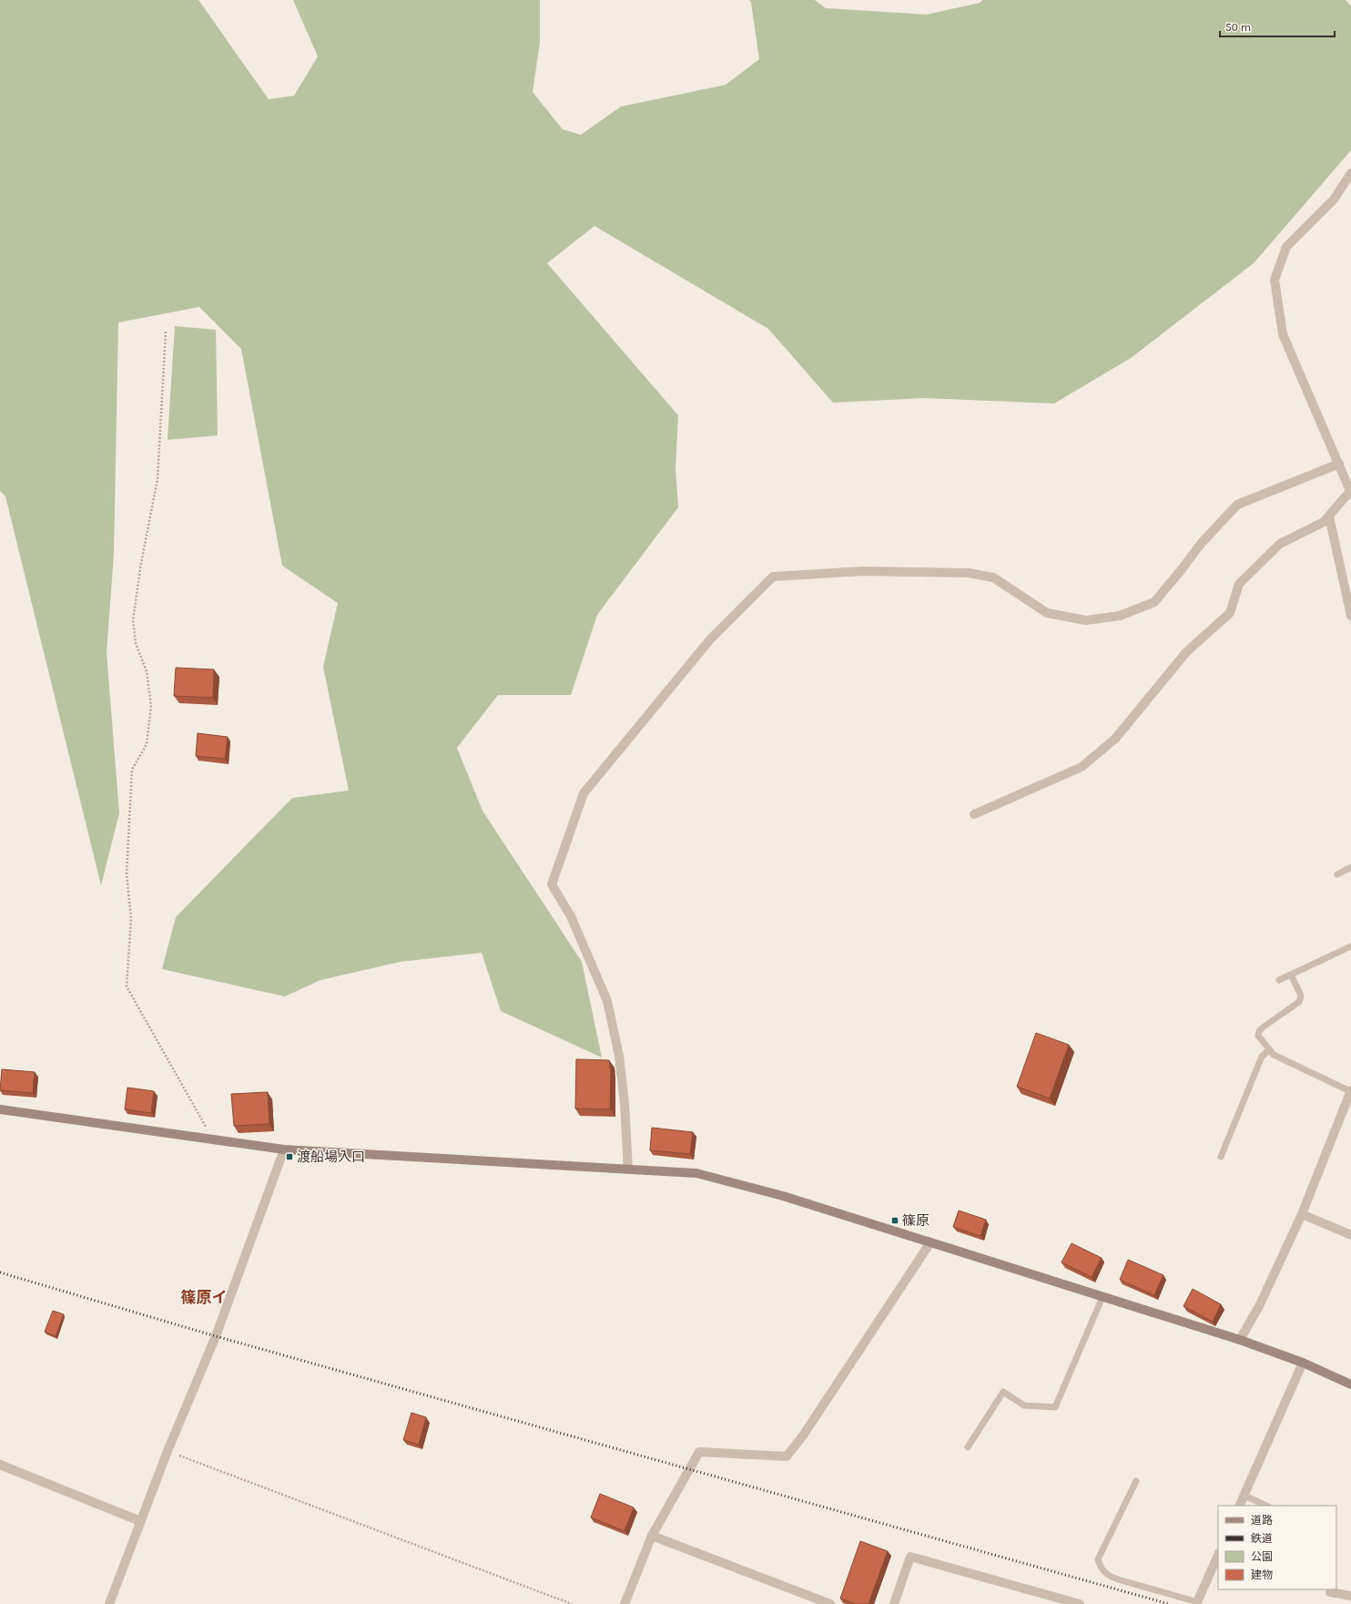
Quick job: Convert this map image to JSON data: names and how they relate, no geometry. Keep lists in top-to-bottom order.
{
  "districts": ["篠原イ"],
  "places": {
    "transit": ["渡船場入口", "篠原"]
  },
  "legend": [
    "道路",
    "鉄道",
    "公園",
    "建物"
  ],
  "scale_bar": "50 m"
}
